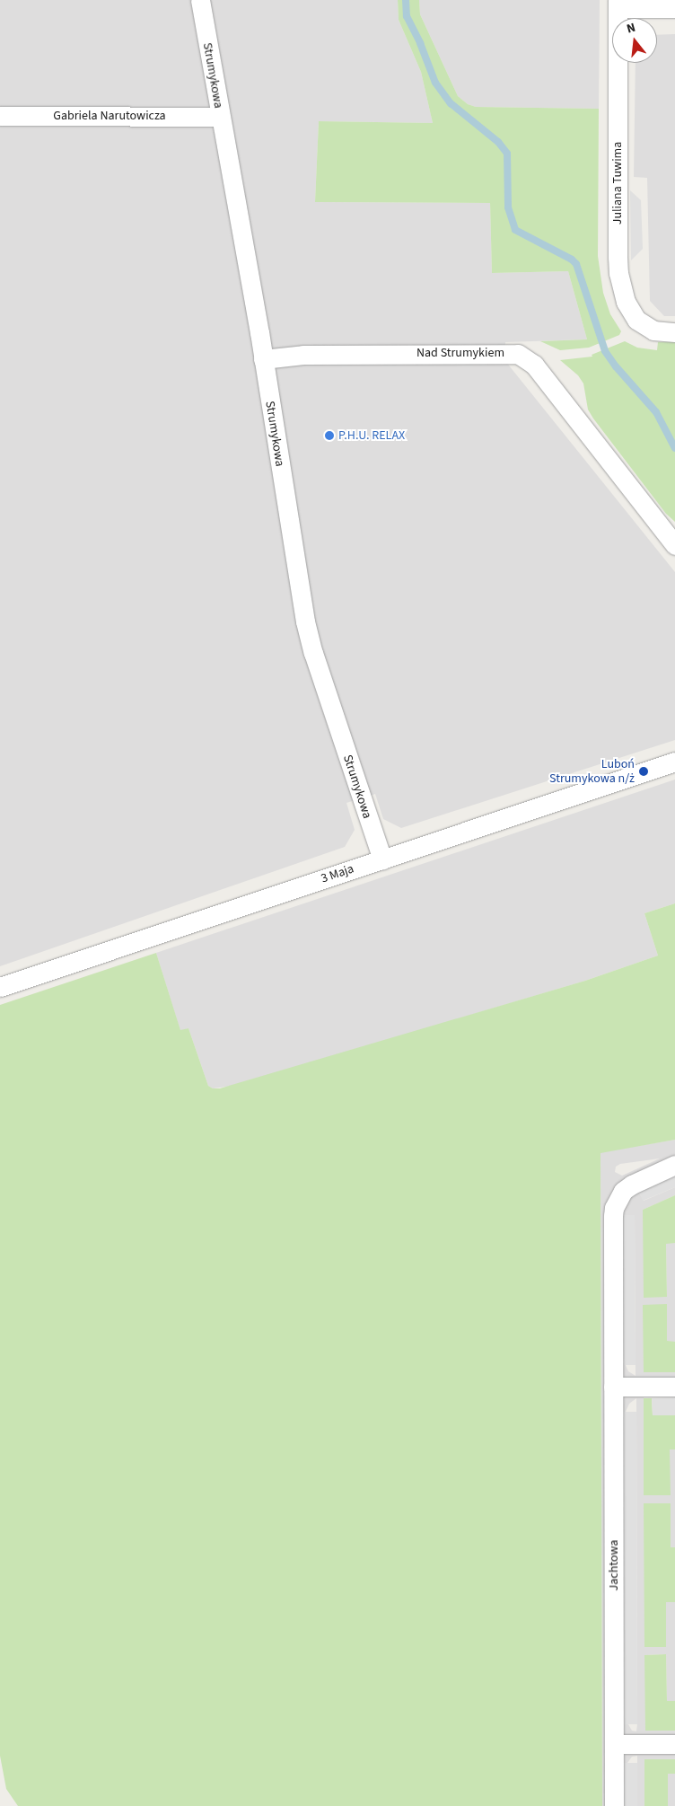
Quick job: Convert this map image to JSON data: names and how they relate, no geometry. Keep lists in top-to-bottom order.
{
  "streets": {
    "street": [
      "Strumykowa",
      "Gabriela Narutowicza",
      "Juliana Tuwima",
      "Nad Strumykiem",
      "3 Maja",
      "Jachtowa"
    ]
  },
  "crossings": [
    ["Strumykowa", "Gabriela Narutowicza"],
    ["Strumykowa", "Nad Strumykiem"],
    ["Strumykowa", "3 Maja"]
  ],
  "places": ["P.H.U. RELAX", "Luboń Strumykowa n/ż"],
  "north": "top"
}
